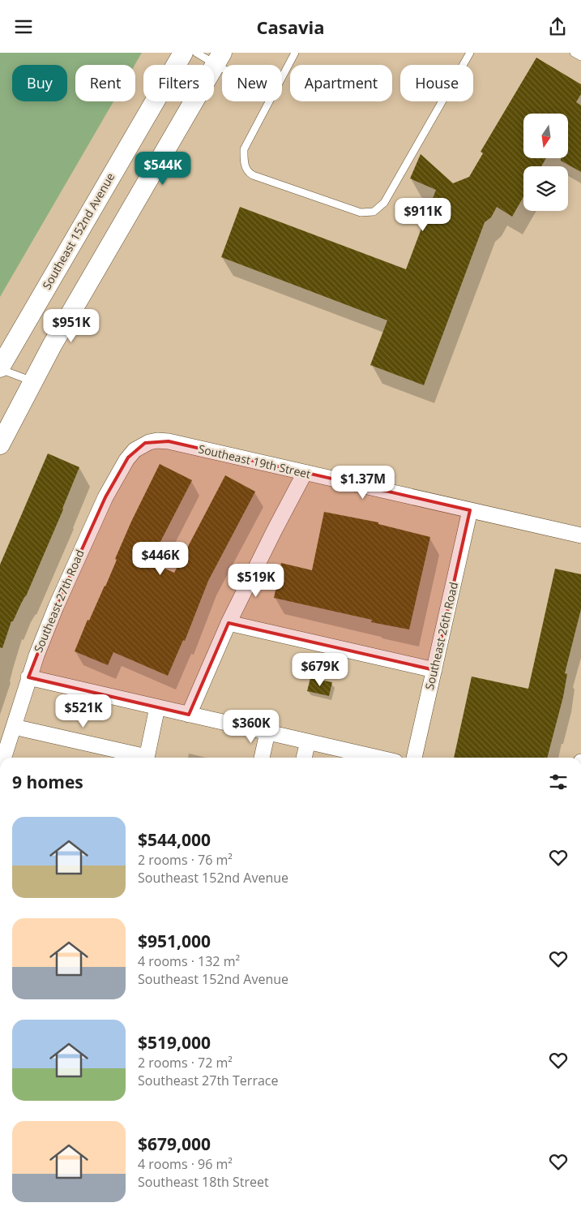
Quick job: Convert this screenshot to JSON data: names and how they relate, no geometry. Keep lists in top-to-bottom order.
{
  "streets": {
    "street": [
      "Southeast 152nd Avenue",
      "Southeast 19th Street",
      "Southeast 27th Road",
      "Southeast 26th Road"
    ]
  },
  "crossings": [
    ["Southeast 19th Street", "Southeast 27th Road"],
    ["Southeast 19th Street", "Southeast 26th Road"]
  ],
  "north": "bottom",
  "page": {
    "header": "Casavia",
    "chip": [
      "Buy",
      "Rent",
      "Filters",
      "New",
      "Apartment",
      "House"
    ],
    "price": [
      "$544K",
      "$911K",
      "$951K",
      "$1.37M",
      "$446K",
      "$519K",
      "$679K",
      "$521K",
      "$360K"
    ],
    "heading": "9 homes",
    "list": [
      {
        "name": "$544,000",
        "note": "2 rooms · 76 m² · Southeast 152nd Avenue"
      },
      {
        "name": "$951,000",
        "note": "4 rooms · 132 m² · Southeast 152nd Avenue"
      },
      {
        "name": "$519,000",
        "note": "2 rooms · 72 m² · Southeast 27th Terrace"
      },
      {
        "name": "$679,000",
        "note": "4 rooms · 96 m² · Southeast 18th Street"
      }
    ]
  }
}
